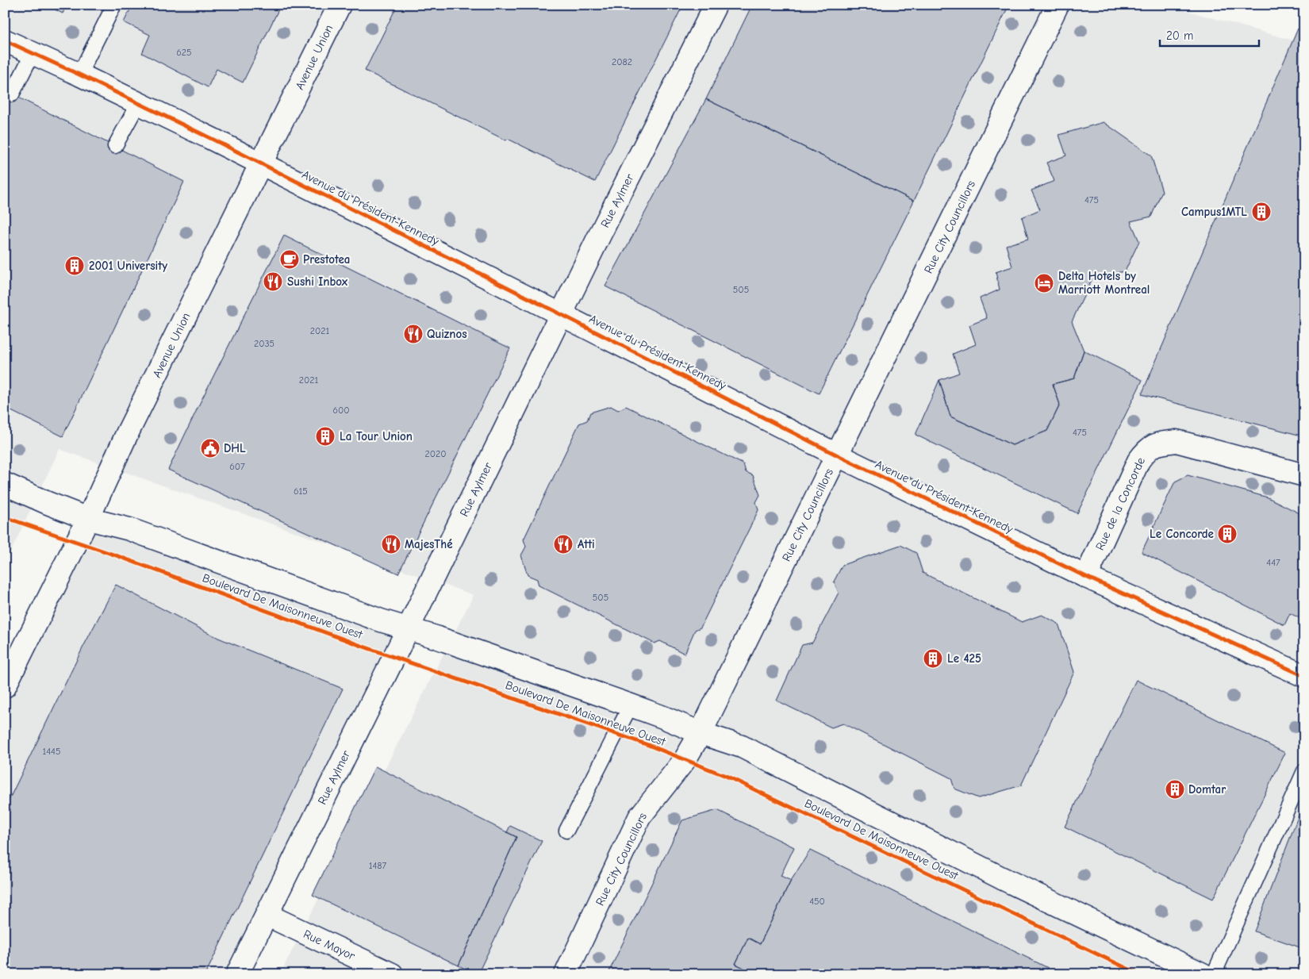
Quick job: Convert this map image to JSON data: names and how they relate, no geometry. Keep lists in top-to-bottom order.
{
  "streets": {
    "street": [
      "Avenue Union",
      "Rue Aylmer",
      "Avenue du Président-Kennedy",
      "Rue City Councillors",
      "Rue de la Concorde",
      "Boulevard De Maisonneuve Ouest",
      "Rue Mayor"
    ]
  },
  "crossings": [
    ["Avenue Union", "Avenue du Président-Kennedy"],
    ["Avenue Union", "Boulevard De Maisonneuve Ouest"],
    ["Rue Aylmer", "Avenue du Président-Kennedy"],
    ["Rue Aylmer", "Boulevard De Maisonneuve Ouest"],
    ["Rue Aylmer", "Rue Mayor"],
    ["Avenue du Président-Kennedy", "Rue City Councillors"],
    ["Avenue du Président-Kennedy", "Rue de la Concorde"],
    ["Rue City Councillors", "Boulevard De Maisonneuve Ouest"]
  ],
  "places": {
    "building": [
      "Campus1MTL",
      "2001 University",
      "La Tour Union",
      "Le Concorde",
      "Le 425",
      "Domtar"
    ],
    "cafe": ["Prestotea"],
    "restaurant": [
      "Sushi Inbox",
      "Quiznos",
      "MajesThé",
      "Atti"
    ],
    "hotel": ["Delta Hotels by Marriott Montreal"],
    "public building": ["DHL"]
  },
  "house_numbers": [
    "625",
    "2082",
    "475",
    "505",
    "2021",
    "2035",
    "2021",
    "600",
    "475",
    "2020",
    "607",
    "615",
    "447",
    "505",
    "1445",
    "1487",
    "450"
  ],
  "scale_bar": "20 m"
}
